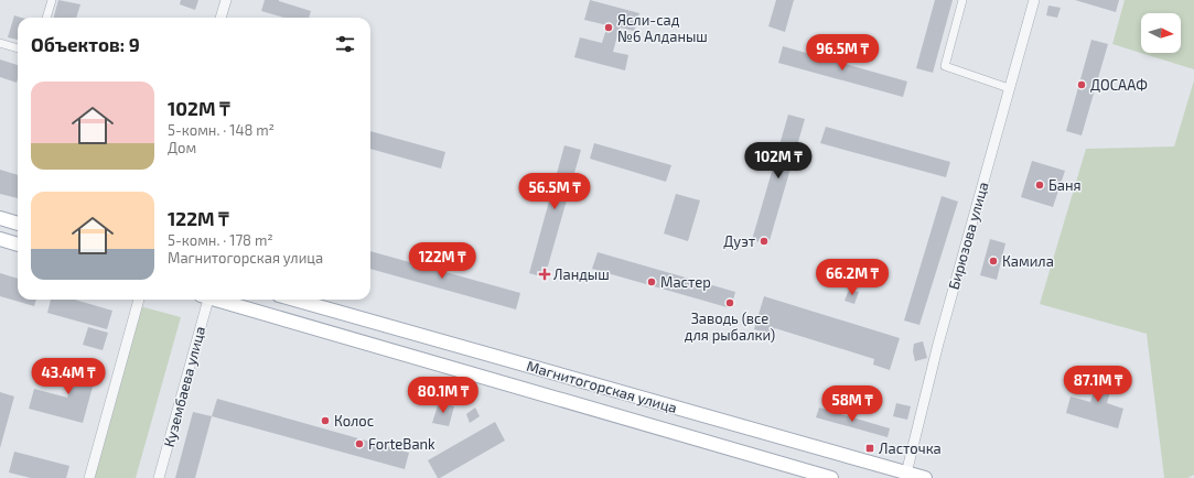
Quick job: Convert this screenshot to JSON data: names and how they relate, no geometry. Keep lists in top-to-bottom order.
{
  "streets": {
    "main road": ["Магнитогорская улица"],
    "street": ["Бирюзова улица", "Кузембаева улица"]
  },
  "crossings": [
    ["Бирюзова улица", "Магнитогорская улица"]
  ],
  "places": {
    "other": [
      "Ясли-сад №6 Алданыш",
      "ДОСААФ",
      "Баня",
      "Дуэт",
      "Камила",
      "Мастер",
      "Заводь (все для рыбалки)",
      "Колос",
      "ForteBank"
    ],
    "health": ["Ландыш"],
    "transit": ["Ласточка"]
  },
  "north": "right",
  "page": {
    "heading": "Объектов: 9",
    "price": [
      "96.5M ₸",
      "102M ₸",
      "56.5M ₸",
      "122M ₸",
      "66.2M ₸",
      "43.4M ₸",
      "87.1M ₸",
      "80.1M ₸",
      "58M ₸"
    ],
    "list": [
      {
        "name": "102M ₸",
        "note": "5-комн. · 148 m² · Дом"
      },
      {
        "name": "122M ₸",
        "note": "5-комн. · 178 m² · Магнитогорская улица"
      }
    ]
  }
}
